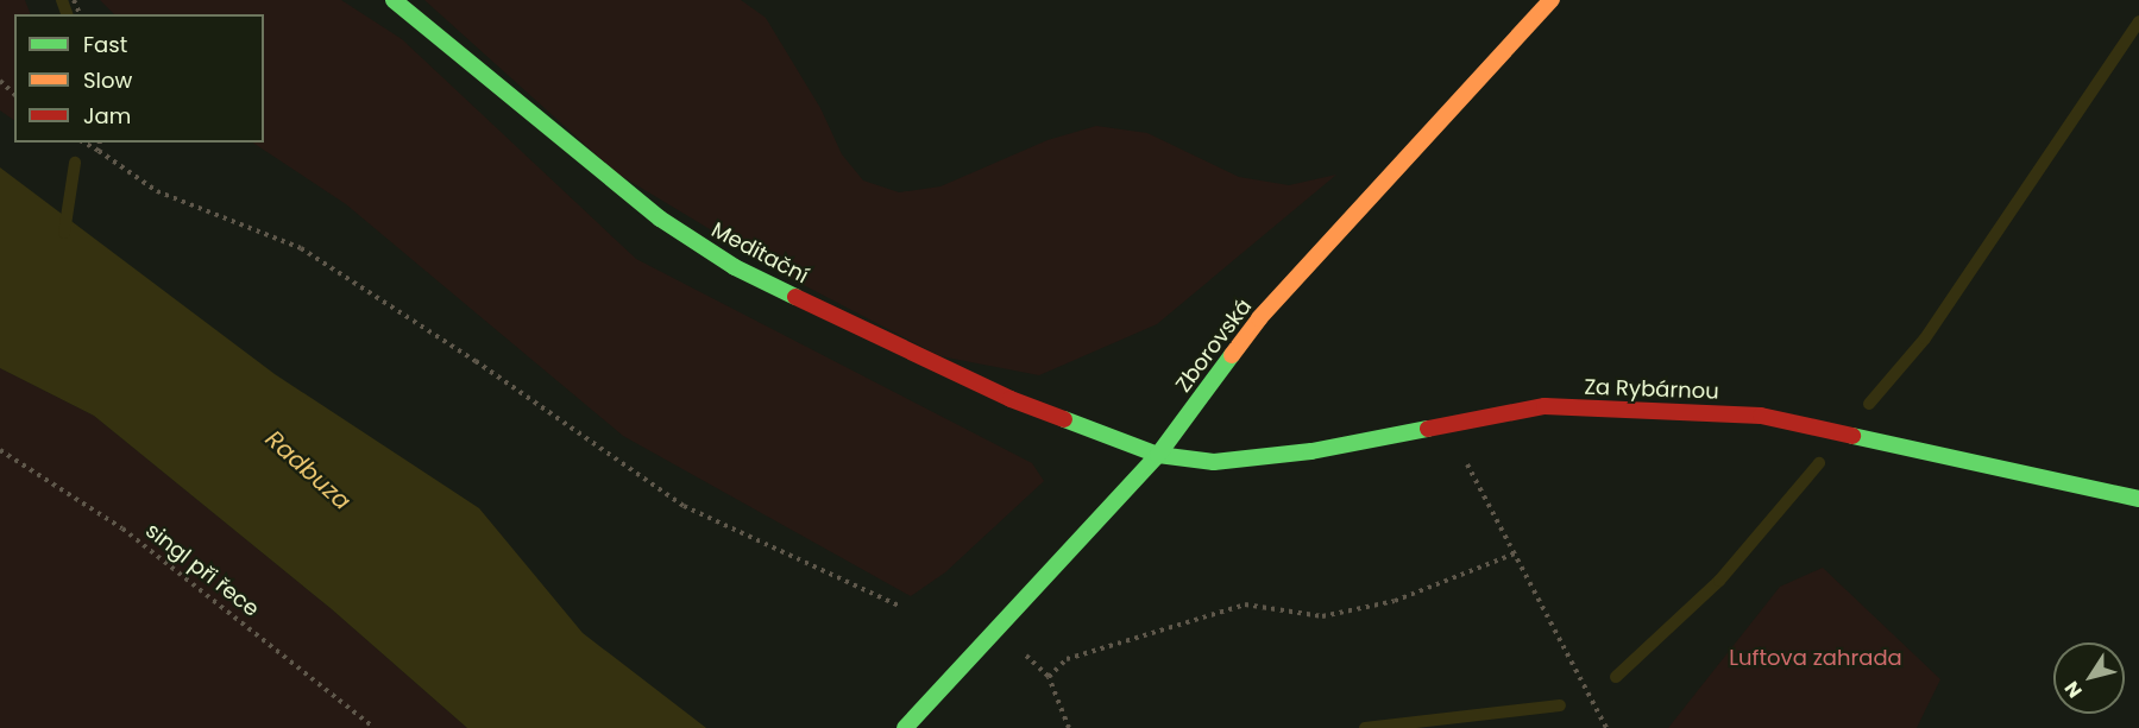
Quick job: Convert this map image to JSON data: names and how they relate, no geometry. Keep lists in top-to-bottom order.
{
  "streets": {
    "street": ["Meditační", "Zborovská", "Za Rybárnou"],
    "path": ["singl při řece"]
  },
  "crossings": [
    ["Meditační", "Zborovská"],
    ["Meditační", "Za Rybárnou"],
    ["Zborovská", "Za Rybárnou"]
  ],
  "water": ["Radbuza"],
  "parks": ["Luftova zahrada"],
  "legend": ["Fast", "Slow", "Jam"],
  "north": "bottom left"
}
